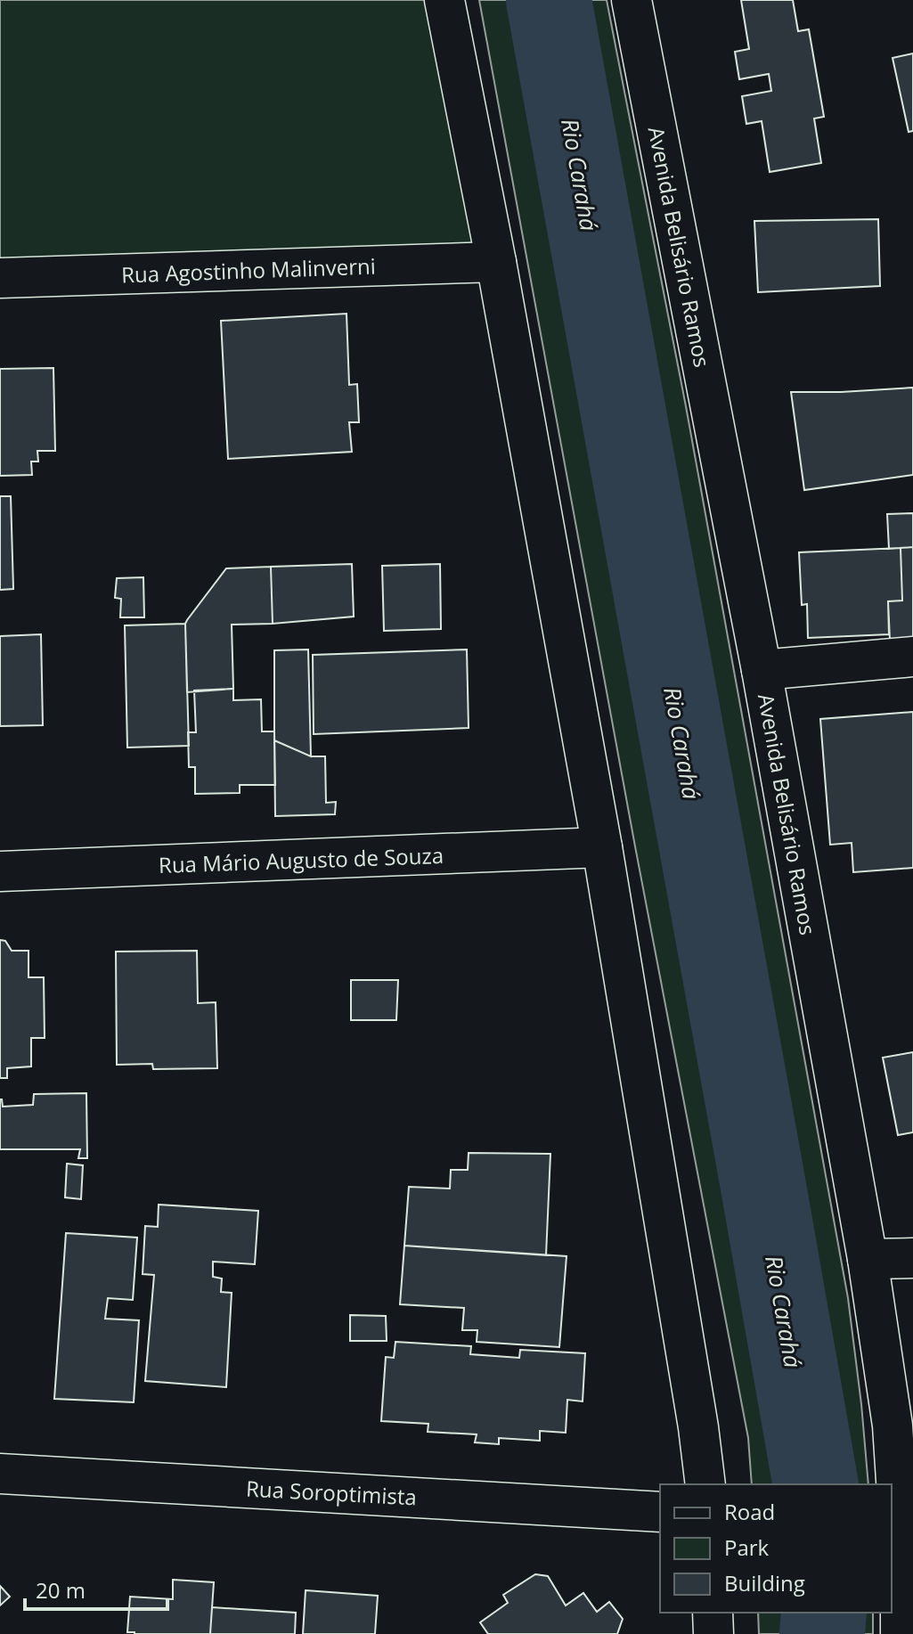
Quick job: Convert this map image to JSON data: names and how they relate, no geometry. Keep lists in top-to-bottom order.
{
  "streets": {
    "main road": [
      "Avenida Belisário Ramos",
      "Rua Agostinho Malinverni",
      "Rua Mário Augusto de Souza",
      "Rua Soroptimista"
    ]
  },
  "water": ["Rio Carahá"],
  "legend": ["Road", "Park", "Building"],
  "scale_bar": "20 m"
}
